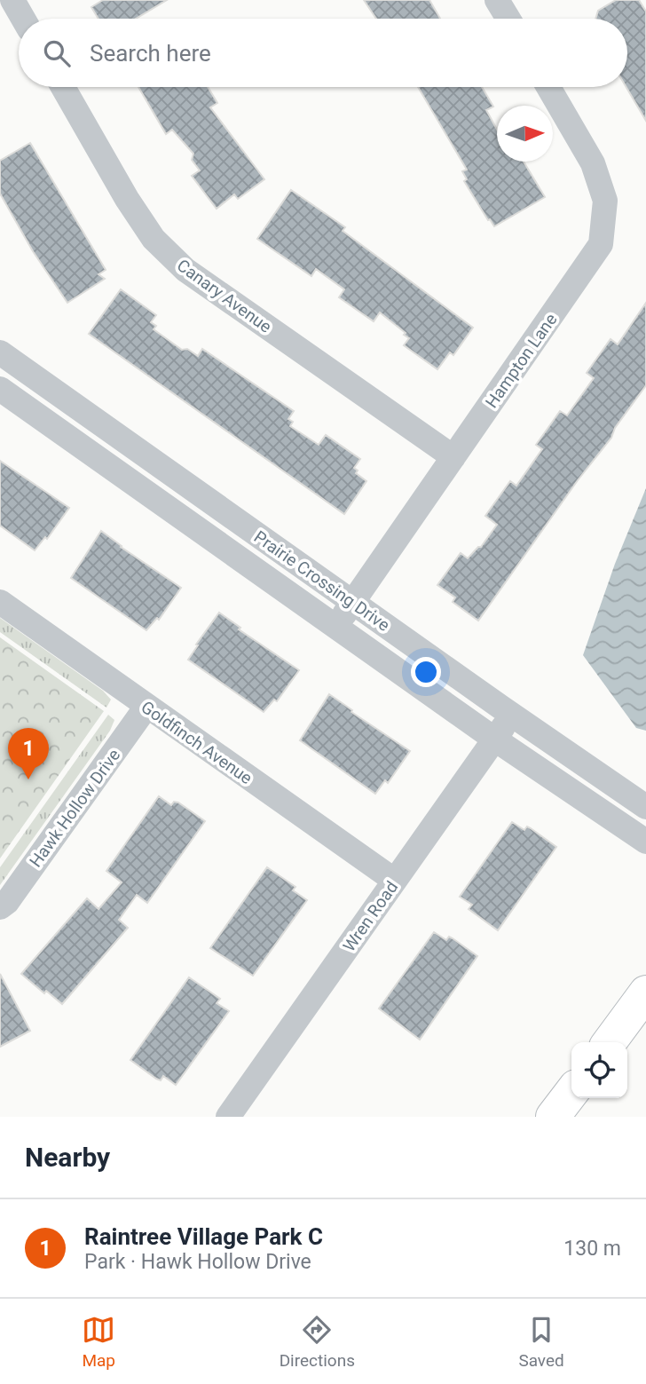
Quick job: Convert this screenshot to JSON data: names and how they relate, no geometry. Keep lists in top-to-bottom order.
{
  "streets": {
    "street": [
      "Canary Avenue",
      "Hampton Lane",
      "Prairie Crossing Drive",
      "Goldfinch Avenue",
      "Hawk Hollow Drive",
      "Wren Road"
    ]
  },
  "crossings": [
    ["Canary Avenue", "Hampton Lane"],
    ["Hampton Lane", "Prairie Crossing Drive"],
    ["Prairie Crossing Drive", "Wren Road"],
    ["Goldfinch Avenue", "Hawk Hollow Drive"],
    ["Goldfinch Avenue", "Wren Road"]
  ],
  "north": "right",
  "page": {
    "search": "Search here",
    "pins": "1",
    "heading": "Nearby",
    "list": [
      {
        "mark": "1",
        "name": "Raintree Village Park C",
        "note": "Park · Hawk Hollow Drive",
        "value": "130 m"
      }
    ],
    "nav": ["Map", "Directions", "Saved"]
  }
}
